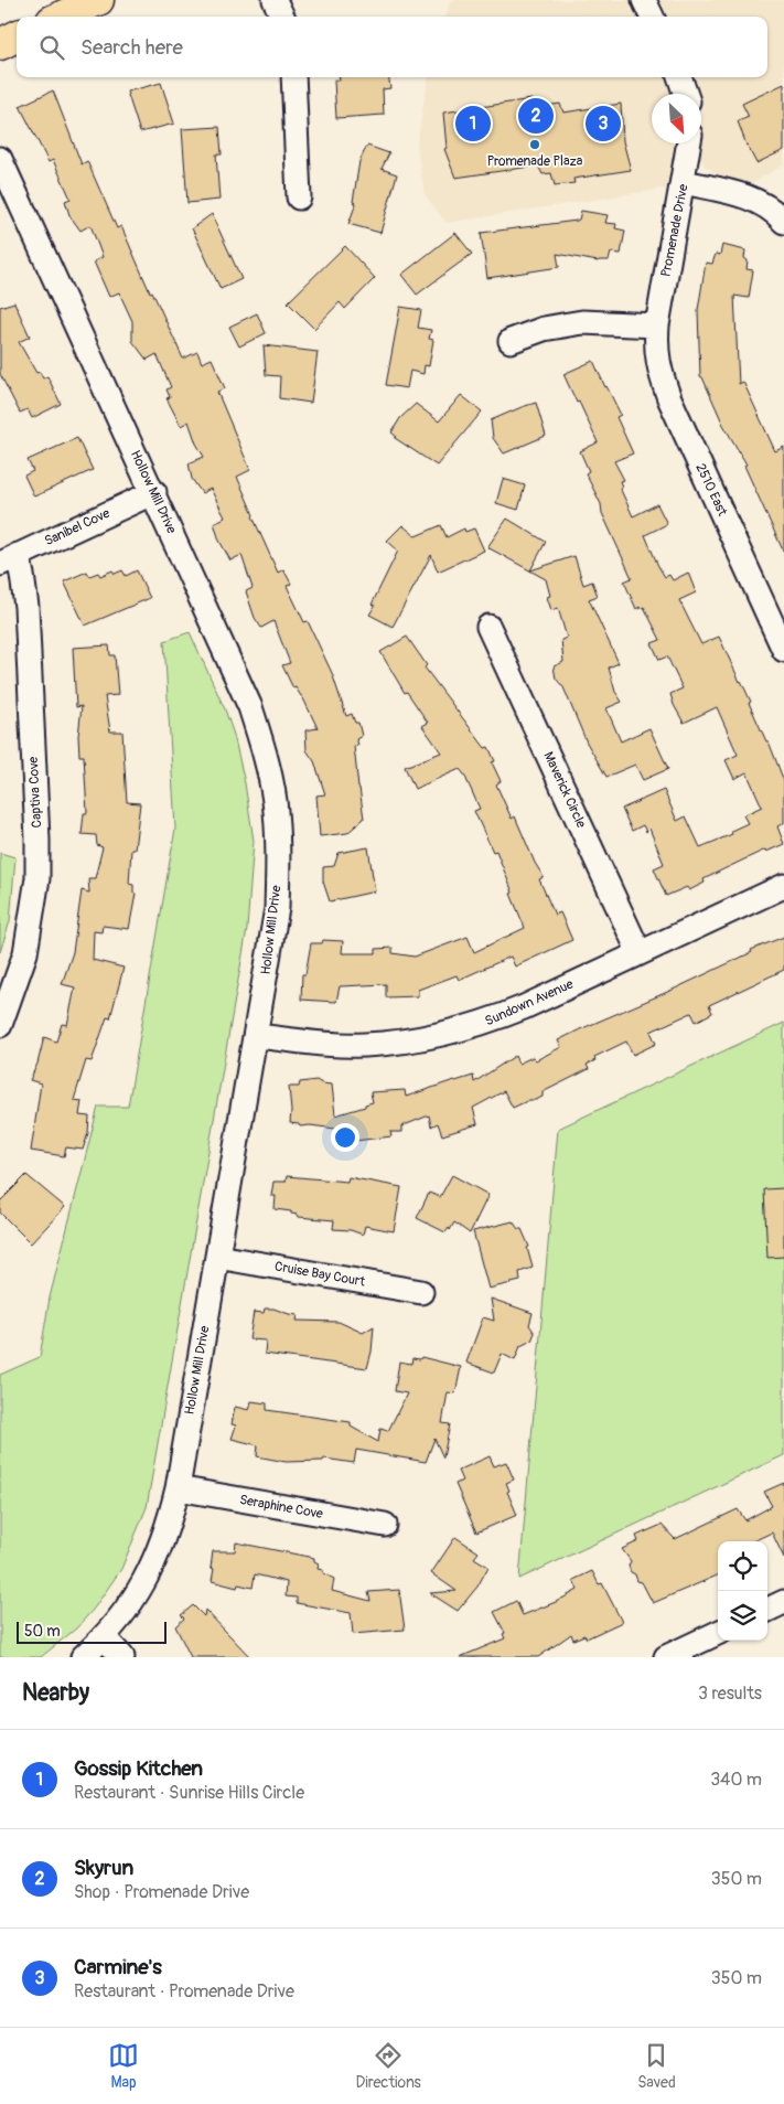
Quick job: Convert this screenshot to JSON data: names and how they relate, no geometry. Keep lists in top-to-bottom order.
{
  "streets": {
    "street": [
      "Promenade Drive",
      "2510 East",
      "Hollow Mill Drive",
      "Sanibel Cove",
      "Maverick Circle",
      "Captiva Cove",
      "Sundown Avenue",
      "Cruise Bay Court",
      "Seraphine Cove"
    ]
  },
  "crossings": [
    ["Promenade Drive", "2510 East"],
    ["Hollow Mill Drive", "Sanibel Cove"],
    ["Hollow Mill Drive", "Sundown Avenue"],
    ["Hollow Mill Drive", "Cruise Bay Court"],
    ["Hollow Mill Drive", "Seraphine Cove"],
    ["Sanibel Cove", "Captiva Cove"],
    ["Maverick Circle", "Sundown Avenue"]
  ],
  "places": ["Promenade Plaza"],
  "scale_bar": "50 m",
  "north": "bottom right",
  "page": {
    "search": "Search here",
    "pins": ["2", "1", "3"],
    "scale": "50 m",
    "heading": ["Nearby", "3 results"],
    "list": [
      {
        "mark": "1",
        "name": "Gossip Kitchen",
        "note": "Restaurant · Sunrise Hills Circle",
        "value": "340 m"
      },
      {
        "mark": "2",
        "name": "Skyrun",
        "note": "Shop · Promenade Drive",
        "value": "350 m"
      },
      {
        "mark": "3",
        "name": "Carmine's",
        "note": "Restaurant · Promenade Drive",
        "value": "350 m"
      }
    ],
    "nav": ["Map", "Directions", "Saved"]
  }
}
